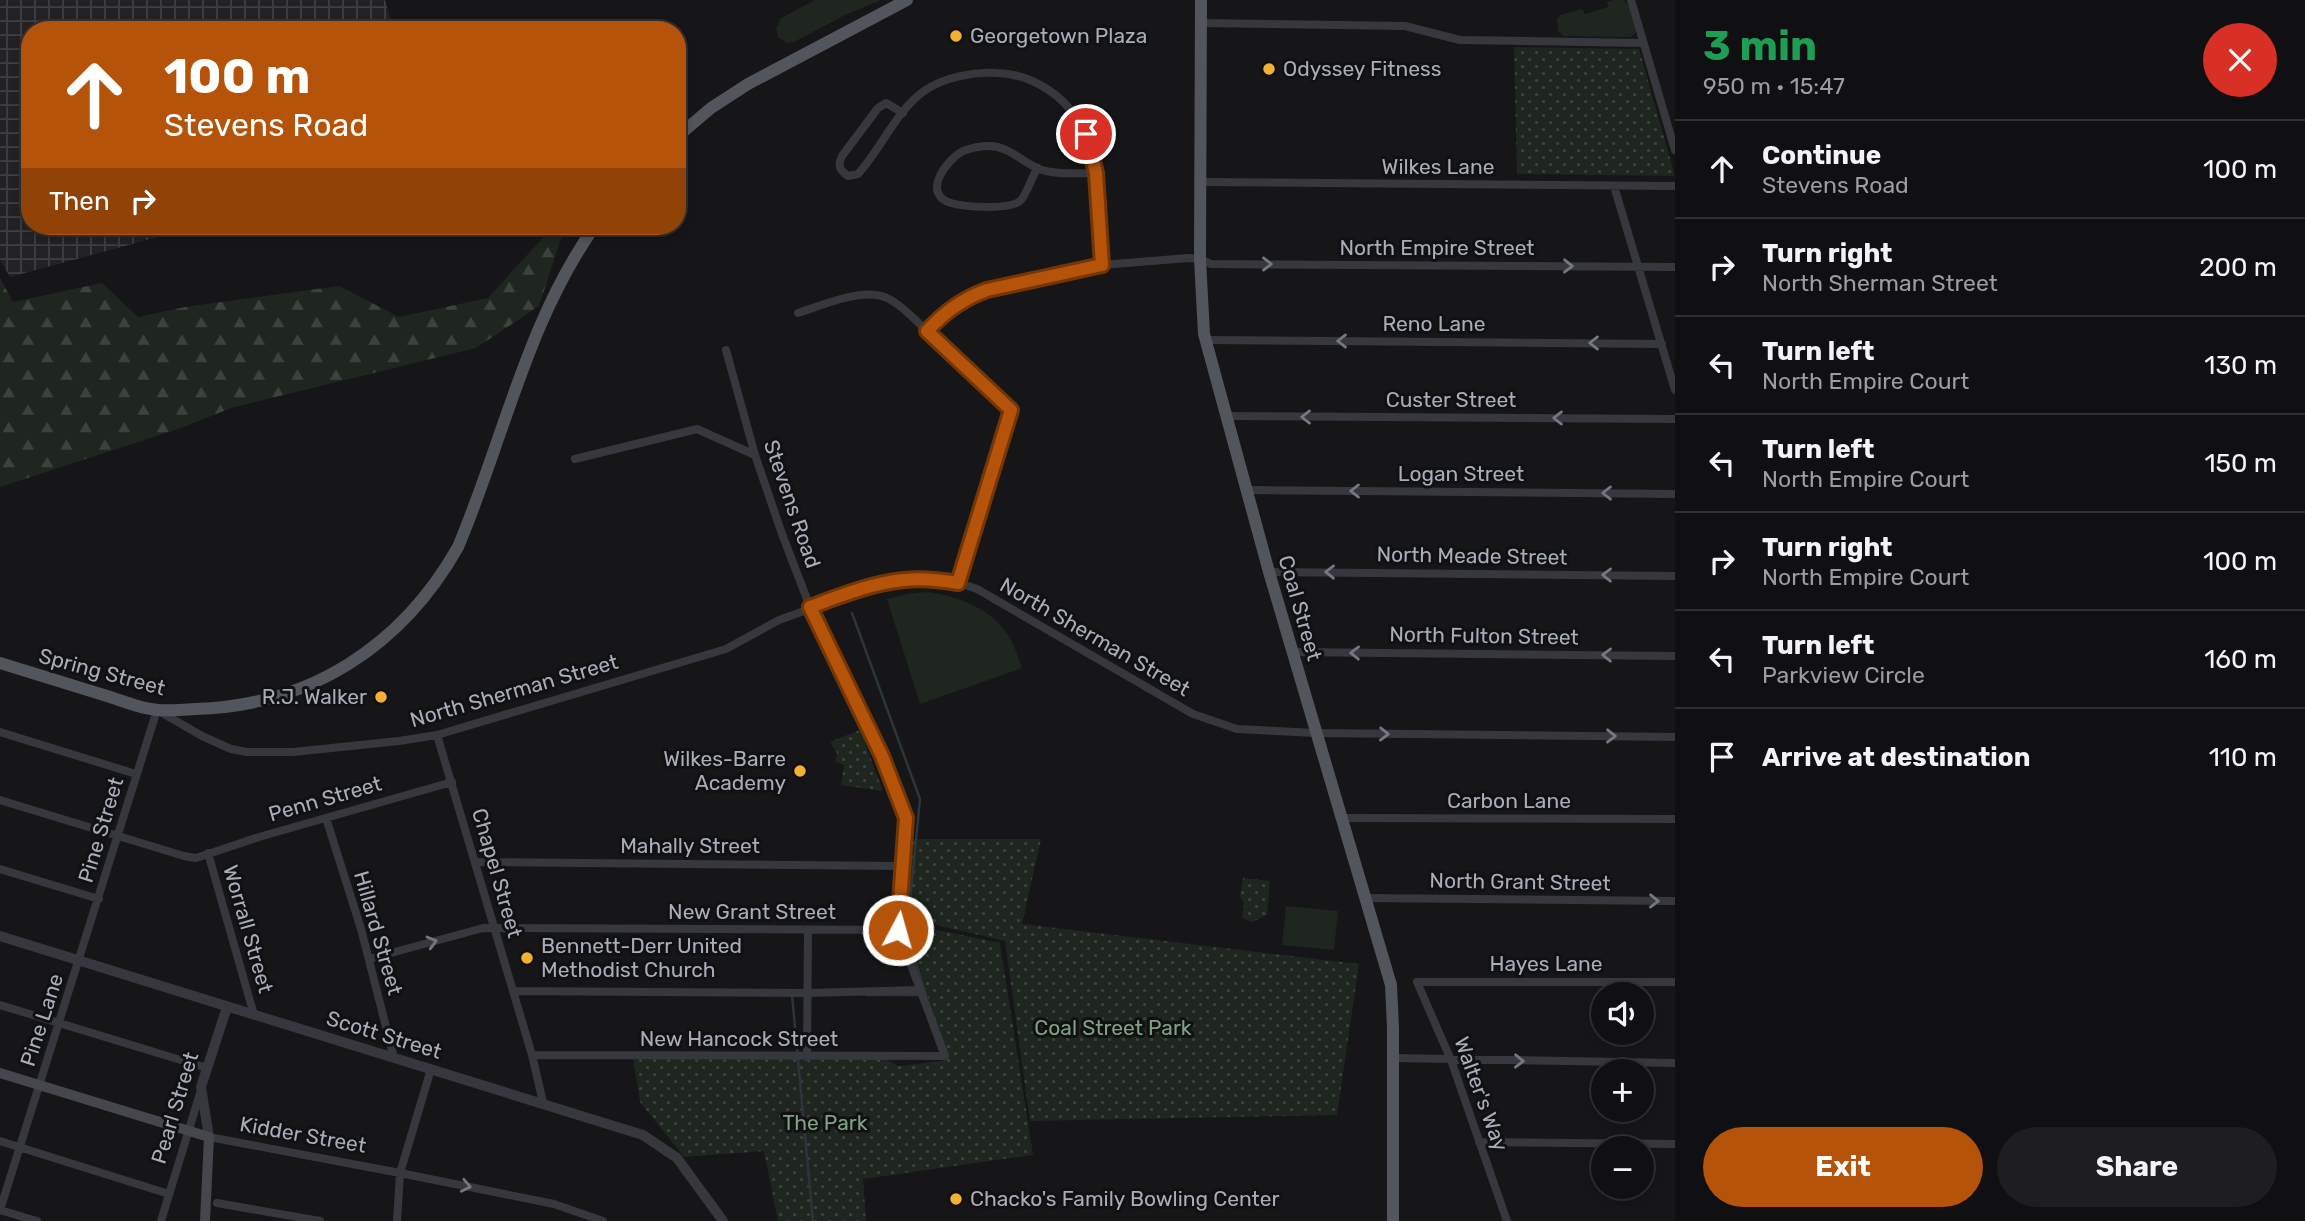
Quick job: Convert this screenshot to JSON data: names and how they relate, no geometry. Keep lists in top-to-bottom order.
{
  "streets": {
    "main road": ["Coal Street", "Spring Street", "Kidder Street"],
    "street": [
      "Wilkes Lane",
      "North Empire Street",
      "Reno Lane",
      "Custer Street",
      "Logan Street",
      "Stevens Road",
      "North Meade Street",
      "North Fulton Street",
      "North Sherman Street",
      "Penn Street",
      "Carbon Lane",
      "Pine Street",
      "Mahally Street",
      "Chapel Street",
      "North Grant Street",
      "New Grant Street",
      "Worrall Street",
      "Hillard Street",
      "Hayes Lane",
      "Pine Lane",
      "Scott Street",
      "New Hancock Street",
      "Walter's Way",
      "Pearl Street"
    ]
  },
  "crossings": [
    ["Wilkes Lane", "Coal Street"],
    ["North Empire Street", "Coal Street"],
    ["Reno Lane", "Coal Street"],
    ["Custer Street", "Coal Street"],
    ["Logan Street", "Coal Street"],
    ["Stevens Road", "North Sherman Street"],
    ["Stevens Road", "Mahally Street"],
    ["North Meade Street", "Coal Street"],
    ["Coal Street", "North Fulton Street"],
    ["Coal Street", "North Sherman Street"],
    ["Coal Street", "Carbon Lane"],
    ["Coal Street", "North Grant Street"],
    ["North Sherman Street", "Spring Street"],
    ["North Sherman Street", "Pine Street"],
    ["North Sherman Street", "Chapel Street"],
    ["Spring Street", "Pine Street"],
    ["Penn Street", "Pine Street"],
    ["Penn Street", "Chapel Street"],
    ["Penn Street", "Worrall Street"],
    ["Penn Street", "Hillard Street"],
    ["Pine Street", "Pine Lane"],
    ["Pine Street", "Scott Street"],
    ["Mahally Street", "Chapel Street"],
    ["Chapel Street", "New Grant Street"],
    ["Chapel Street", "Scott Street"],
    ["Chapel Street", "New Hancock Street"],
    ["New Grant Street", "Hillard Street"],
    ["Worrall Street", "Scott Street"],
    ["Hillard Street", "Scott Street"],
    ["Hayes Lane", "Walter's Way"],
    ["Pine Lane", "Scott Street"],
    ["Pine Lane", "Kidder Street"],
    ["Scott Street", "Pearl Street"],
    ["Pearl Street", "Kidder Street"]
  ],
  "one_way": [
    "North Empire Street",
    "Reno Lane",
    "Custer Street",
    "Logan Street",
    "North Meade Street",
    "North Fulton Street",
    "North Grant Street"
  ],
  "parks": ["Coal Street Park", "The Park"],
  "places": [
    "Georgetown Plaza",
    "Odyssey Fitness",
    "R.J. Walker",
    "Wilkes-Barre Academy",
    "Bennett-Derr United Methodist Church",
    "Chacko's Family Bowling Center"
  ],
  "page": {
    "heading": ["3 min", "950 m · 15:47"],
    "turn": ["100 m", "Stevens Road"],
    "list": [
      {
        "name": "Continue",
        "note": "Stevens Road",
        "value": "100 m"
      },
      {
        "name": "Turn right",
        "note": "North Sherman Street",
        "value": "200 m"
      },
      {
        "name": "Turn left",
        "note": "North Empire Court",
        "value": "130 m"
      },
      {
        "name": "Turn left",
        "note": "North Empire Court",
        "value": "150 m"
      },
      {
        "name": "Turn right",
        "note": "North Empire Court",
        "value": "100 m"
      },
      {
        "name": "Turn left",
        "note": "Parkview Circle",
        "value": "160 m"
      },
      {
        "name": "Arrive at destination",
        "value": "110 m"
      }
    ],
    "then": "Then",
    "map_buttons": ["+", "−"],
    "buttons": ["Exit", "Share"]
  }
}
